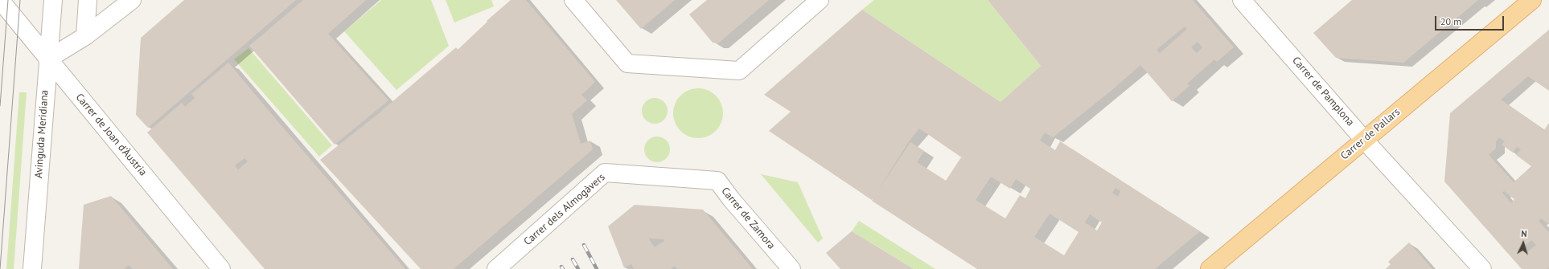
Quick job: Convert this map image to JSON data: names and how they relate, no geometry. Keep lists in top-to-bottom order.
{
  "streets": {
    "main road": ["Carrer de Pallars"],
    "street": [
      "Carrer de Pamplona",
      "Avinguda Meridiana",
      "Carrer de Joan d'Àustria",
      "Carrer dels Almogàvers",
      "Carrer de Zamora"
    ]
  },
  "crossings": [
    ["Carrer de Pamplona", "Carrer de Pallars"],
    ["Avinguda Meridiana", "Carrer de Joan d'Àustria"],
    ["Carrer dels Almogàvers", "Carrer de Zamora"]
  ],
  "scale_bar": "20 m",
  "north": "top"
}
